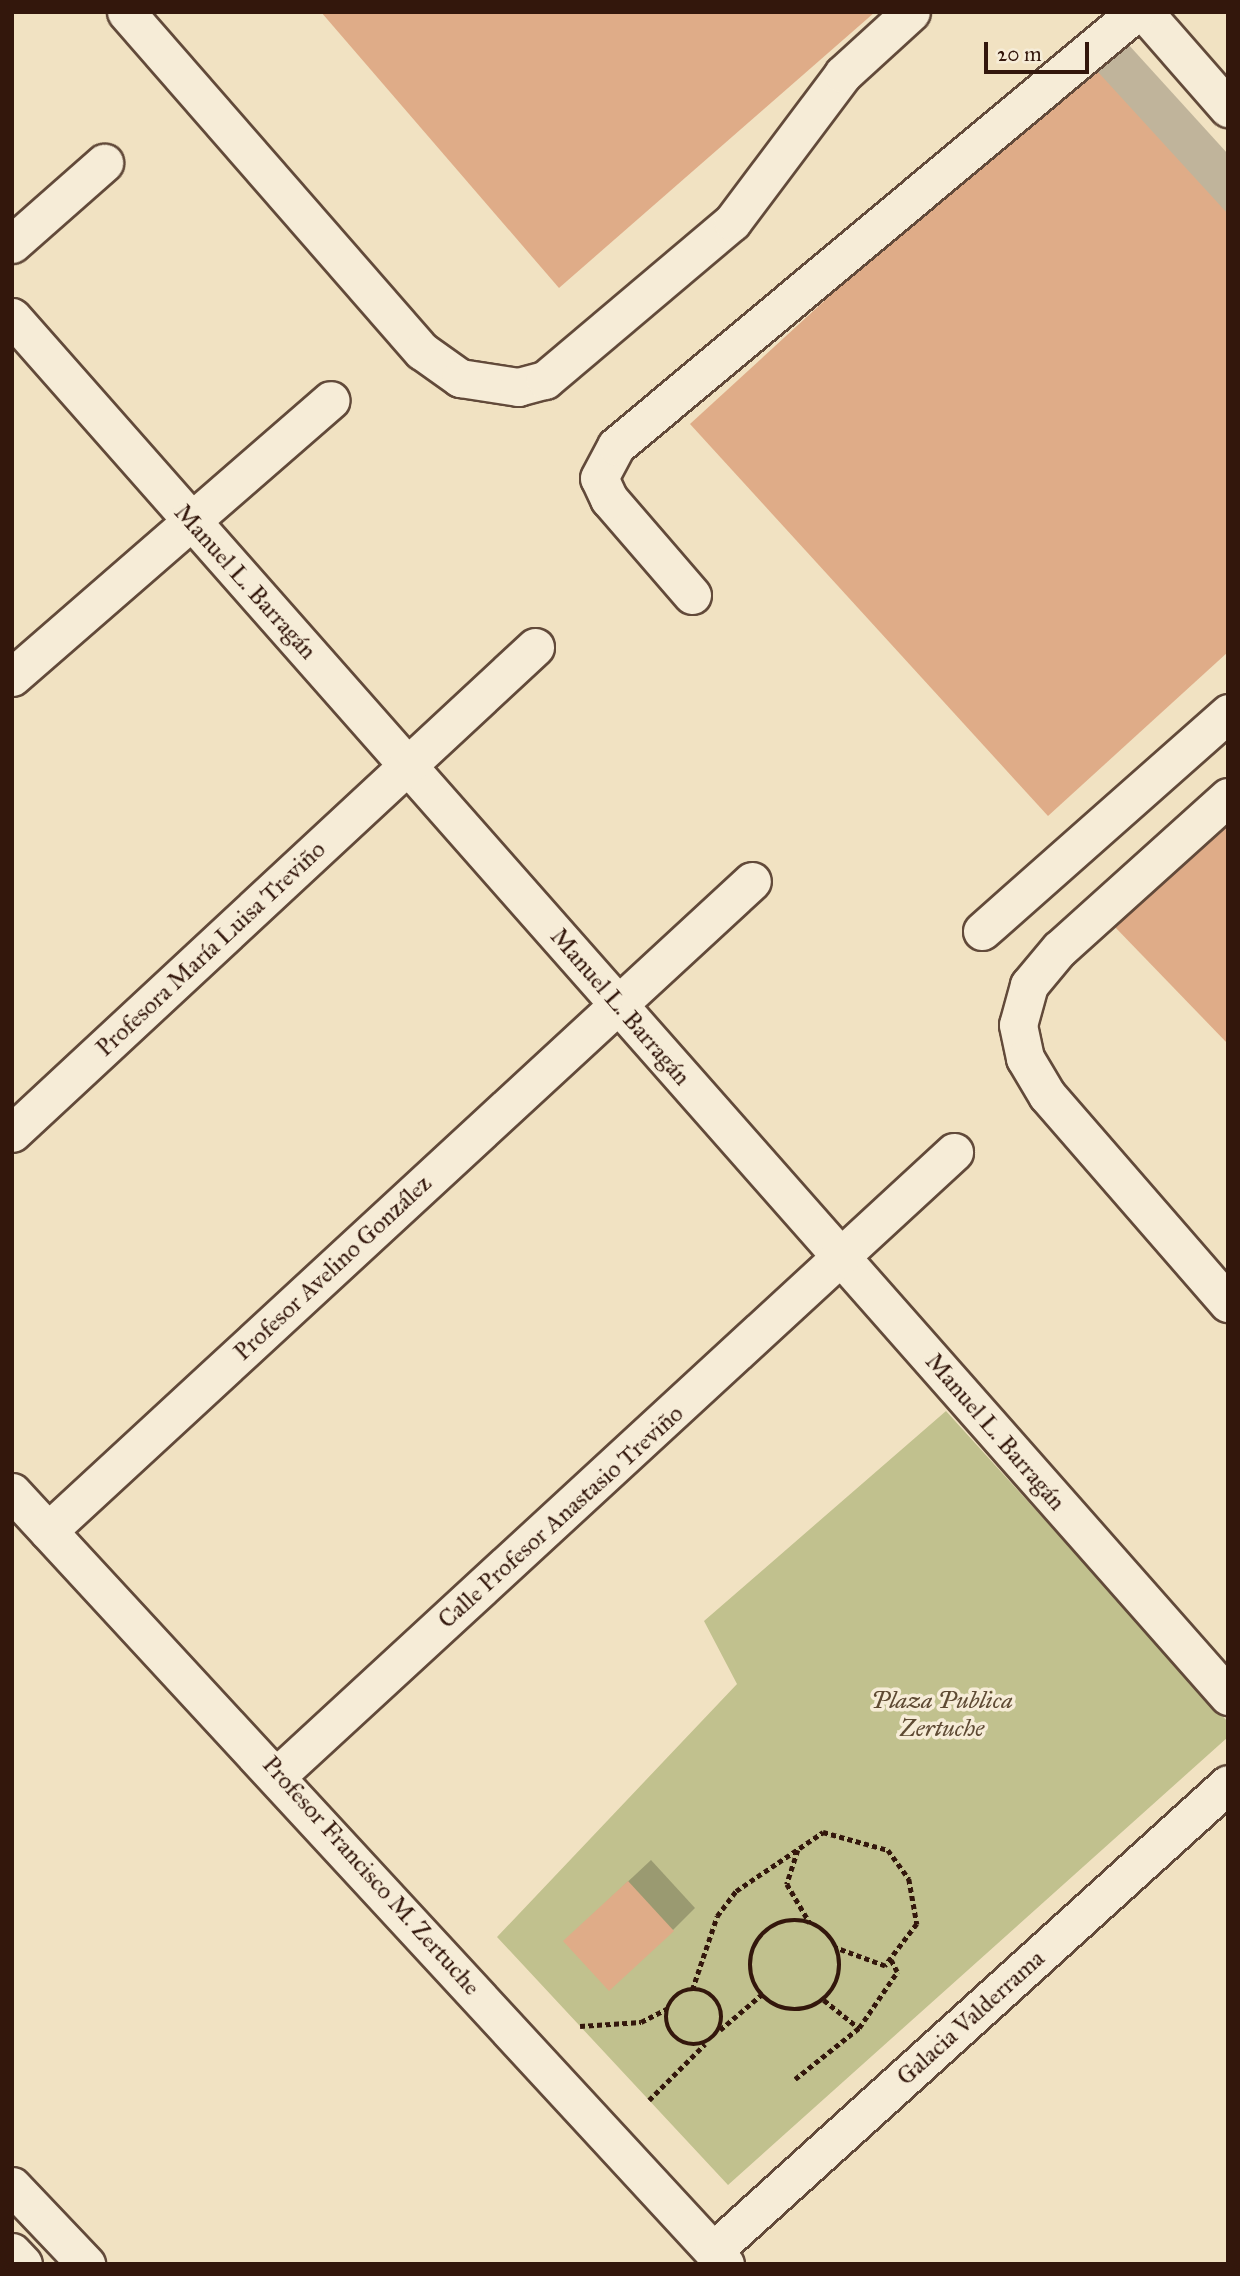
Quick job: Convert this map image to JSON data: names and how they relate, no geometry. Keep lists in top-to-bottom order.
{
  "streets": {
    "street": [
      "Manuel L. Barragán",
      "Profesora María Luisa Treviño",
      "Profesor Avelino González",
      "Calle Profesor Anastasio Treviño",
      "Profesor Francisco M. Zertuche",
      "Galacia Valderrama"
    ]
  },
  "crossings": [
    ["Manuel L. Barragán", "Profesora María Luisa Treviño"],
    ["Manuel L. Barragán", "Profesor Avelino González"],
    ["Manuel L. Barragán", "Calle Profesor Anastasio Treviño"],
    ["Profesor Avelino González", "Profesor Francisco M. Zertuche"],
    ["Calle Profesor Anastasio Treviño", "Profesor Francisco M. Zertuche"],
    ["Profesor Francisco M. Zertuche", "Galacia Valderrama"]
  ],
  "parks": ["Plaza Publica Zertuche"],
  "scale_bar": "20 m"
}
